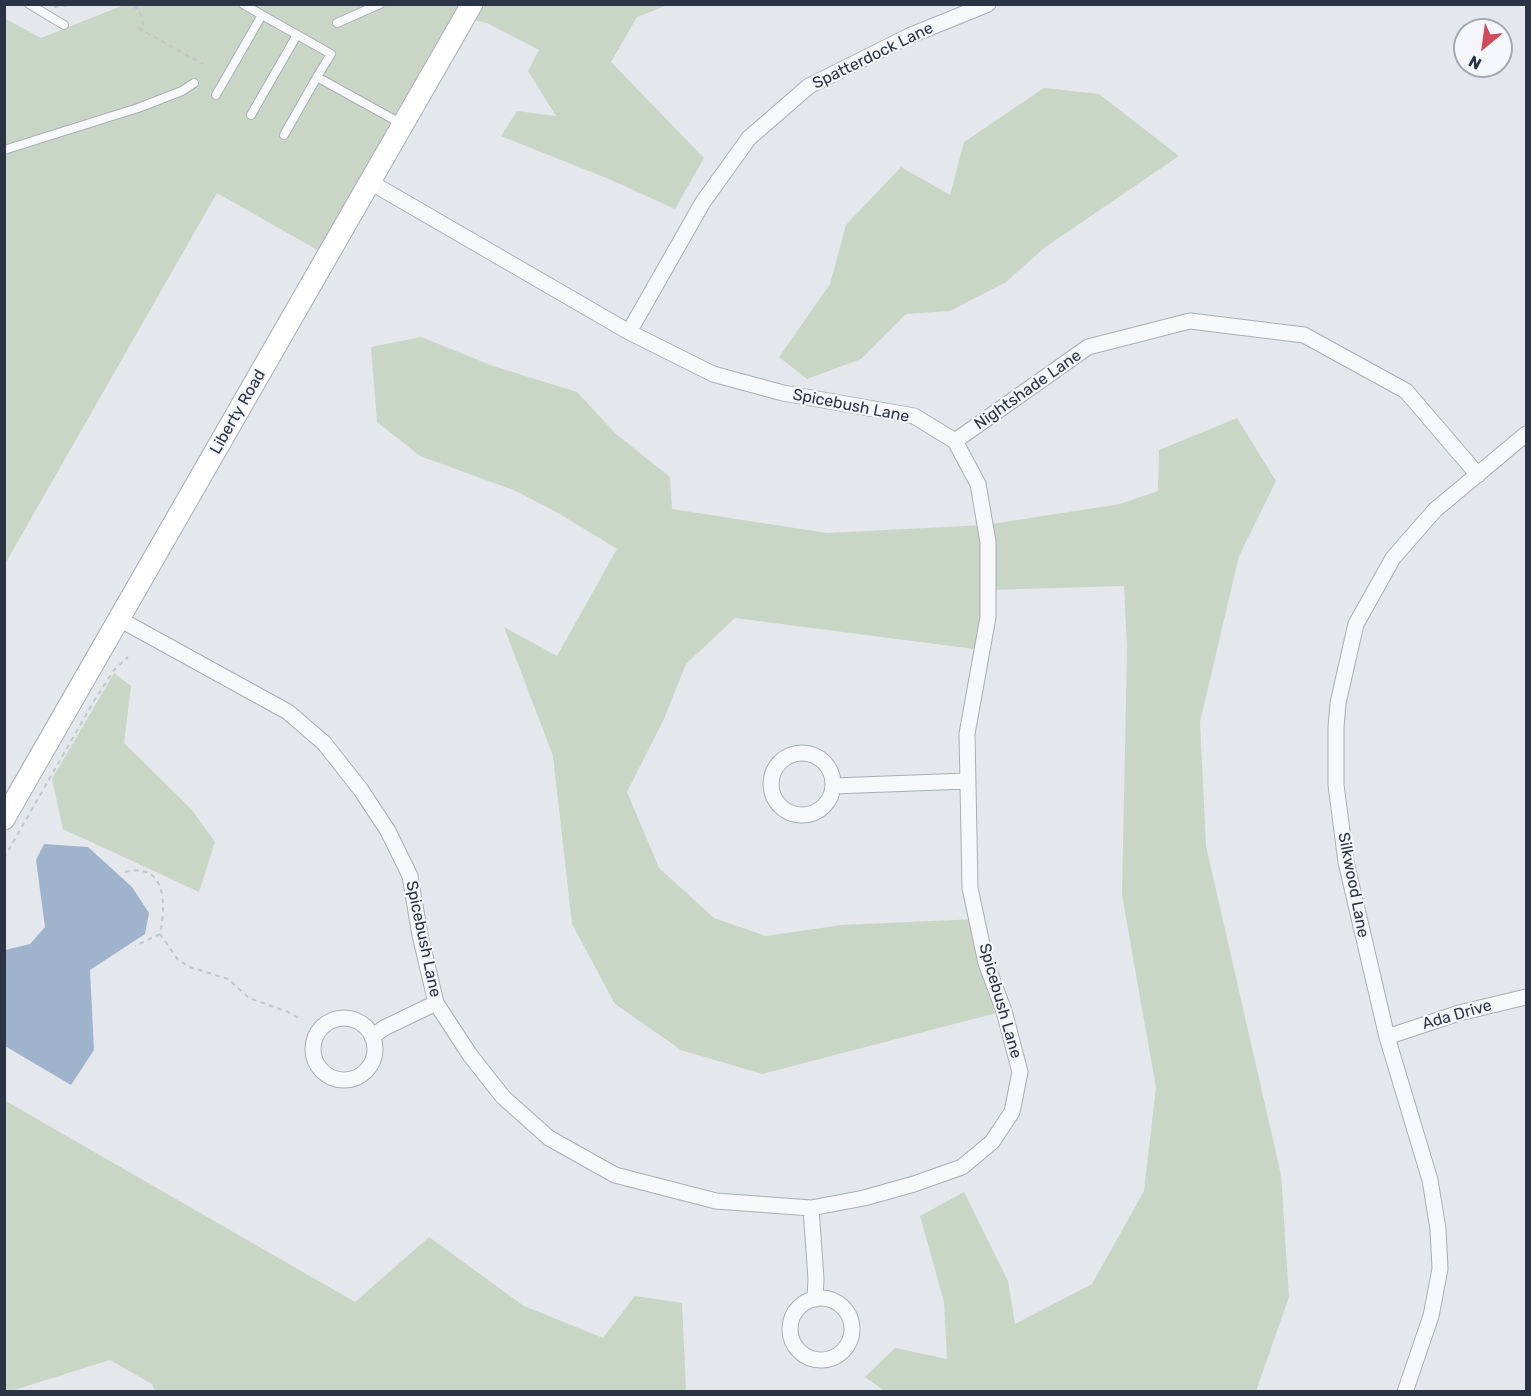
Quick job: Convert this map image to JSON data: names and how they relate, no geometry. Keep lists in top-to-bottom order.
{
  "streets": {
    "street": [
      "Spatterdock Lane",
      "Nightshade Lane",
      "Spicebush Lane",
      "Liberty Road",
      "Silkwood Lane",
      "Ada Drive"
    ]
  },
  "crossings": [
    ["Spatterdock Lane", "Spicebush Lane"],
    ["Nightshade Lane", "Spicebush Lane"],
    ["Nightshade Lane", "Silkwood Lane"],
    ["Spicebush Lane", "Liberty Road"],
    ["Silkwood Lane", "Ada Drive"]
  ],
  "north": "bottom left"
}
